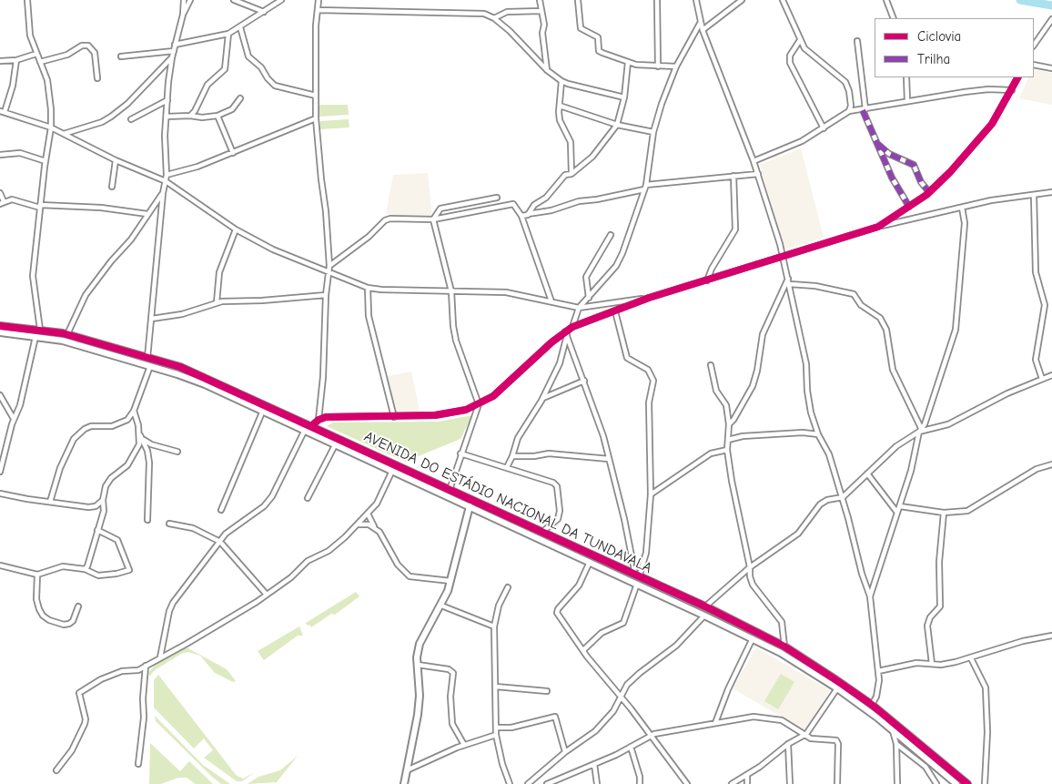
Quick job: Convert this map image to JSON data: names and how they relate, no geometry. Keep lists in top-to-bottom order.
{
  "streets": {
    "street": ["AVENIDA DO ESTÁDIO NACIONAL DA TUNDAVALA"]
  },
  "legend": ["Ciclovia", "Trilha"]
}
